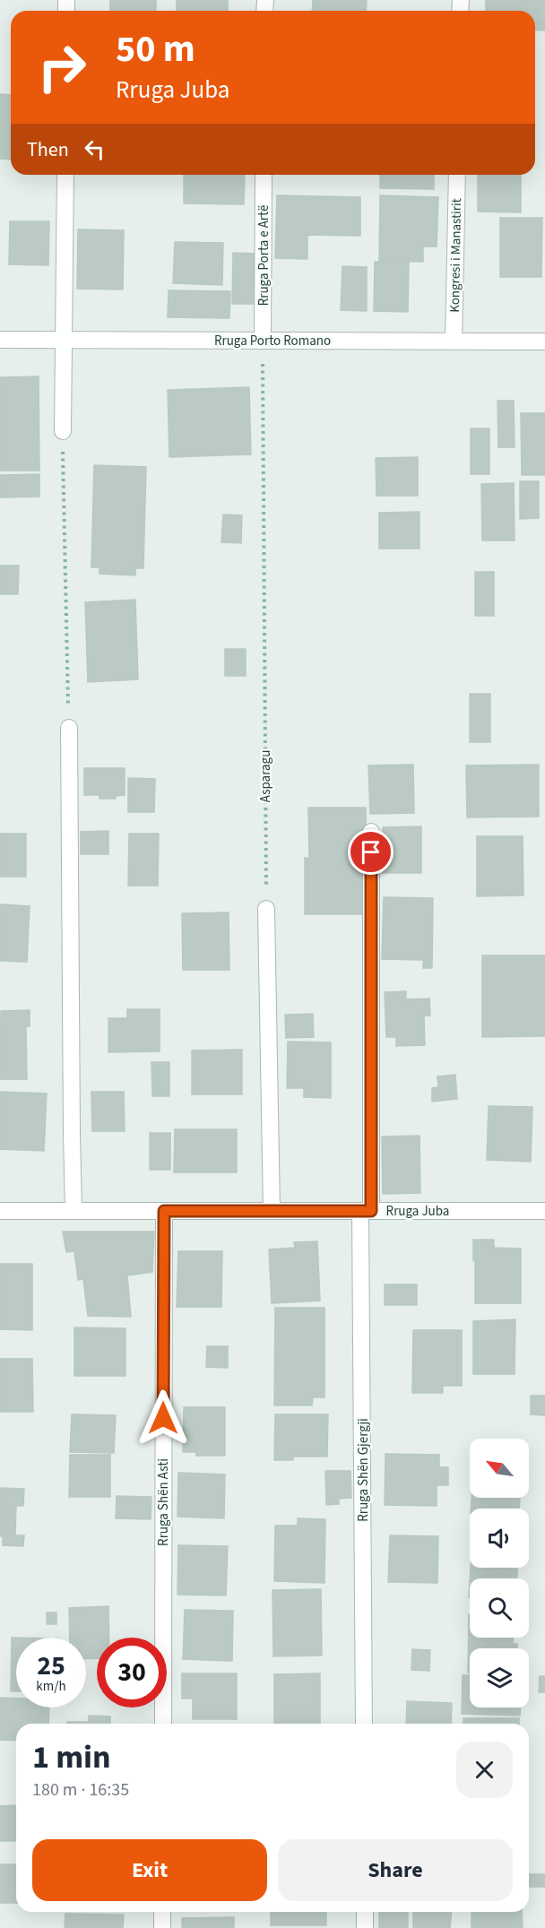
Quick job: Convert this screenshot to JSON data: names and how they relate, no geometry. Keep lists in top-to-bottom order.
{
  "streets": {
    "street": [
      "Rruga Porta e Artë",
      "Kongresi i Manastirit",
      "Rruga Porto Romano",
      "Rruga Juba",
      "Rruga Shën Gjergji",
      "Rruga Shën Asti"
    ],
    "path": ["Asparagu"]
  },
  "crossings": [
    ["Rruga Porta e Artë", "Rruga Porto Romano"],
    ["Rruga Porta e Artë", "Asparagu"],
    ["Kongresi i Manastirit", "Rruga Porto Romano"],
    ["Rruga Porto Romano", "Asparagu"],
    ["Rruga Juba", "Rruga Shën Gjergji"],
    ["Rruga Juba", "Rruga Shën Asti"]
  ],
  "north": "top left",
  "page": {
    "turn": ["50 m", "Rruga Juba"],
    "then": "Then",
    "speed": "25 km/h",
    "limit": "30",
    "heading": ["1 min", "180 m · 16:35"],
    "buttons": ["Exit", "Share"]
  }
}
